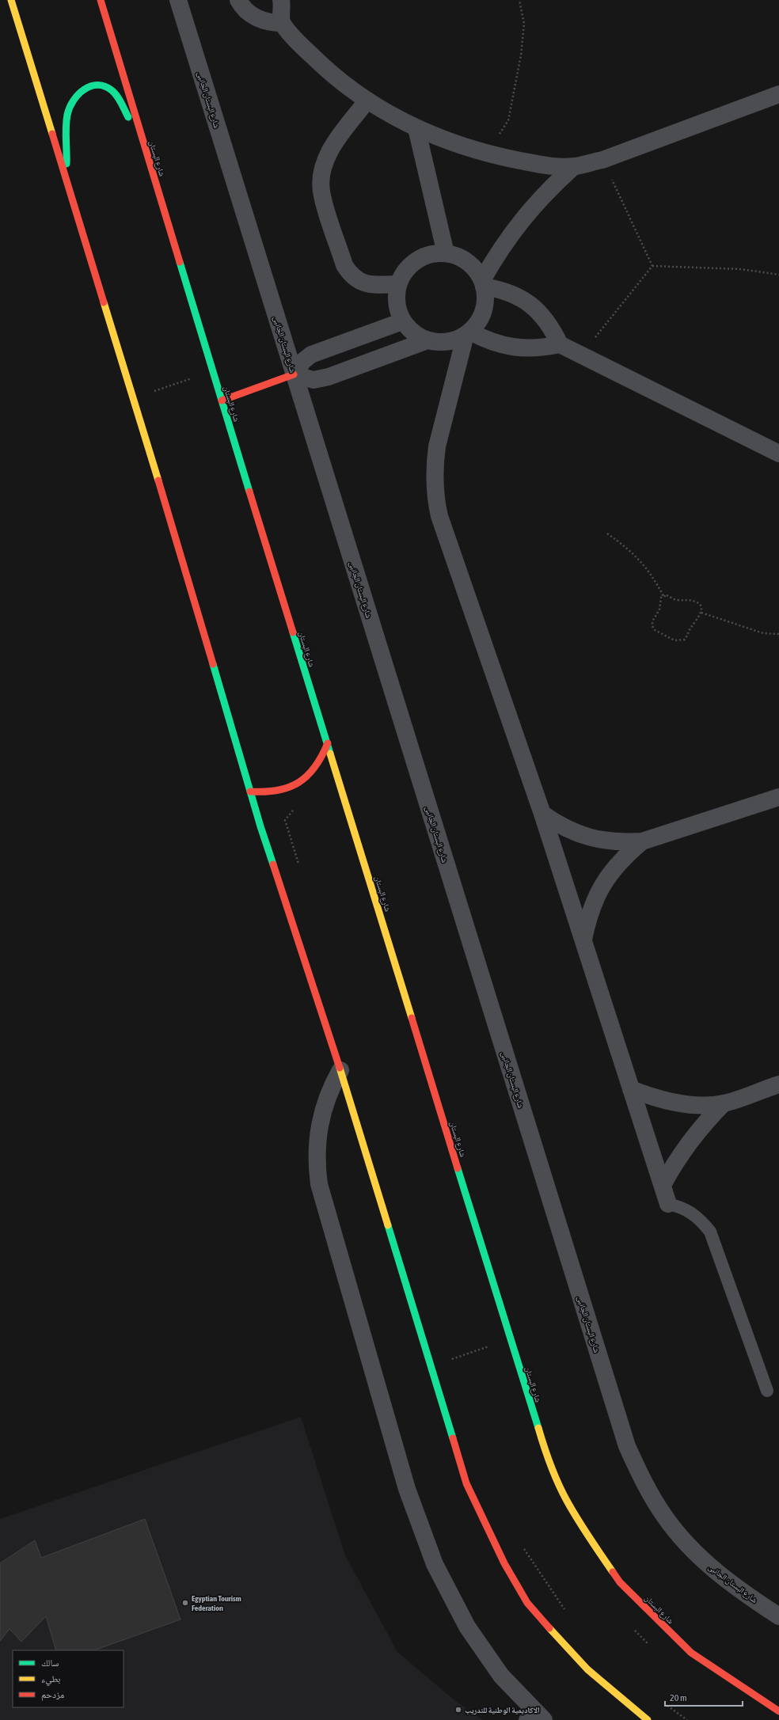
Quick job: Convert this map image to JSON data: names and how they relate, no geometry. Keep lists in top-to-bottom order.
{
  "streets": {
    "street": ["شارع البستان الجانبى", "شارع البستان"]
  },
  "places": ["Egyptian Tourism Federation", "الاكاديمية الوطنية للتدريب"],
  "legend": ["سالك", "بطيء", "مزدحم"],
  "scale_bar": "20 m"
}
